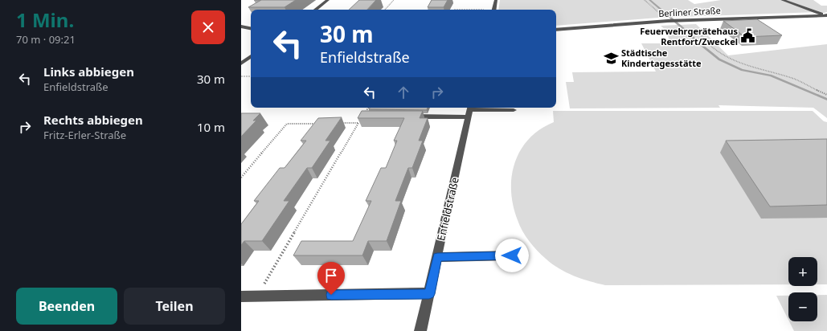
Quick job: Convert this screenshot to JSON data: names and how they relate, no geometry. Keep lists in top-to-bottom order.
{
  "streets": {
    "street": ["Berliner Straße", "Enfieldstraße"]
  },
  "places": {
    "public building": ["Feuerwehrgerätehaus Rentfort/Zweckel"],
    "school or university": ["Städtische Kindertagesstätte"]
  },
  "page": {
    "heading": ["1 Min.", "70 m · 09:21"],
    "turn": ["30 m", "Enfieldstraße"],
    "list": [
      {
        "name": "Links abbiegen",
        "note": "Enfieldstraße",
        "value": "30 m"
      },
      {
        "name": "Rechts abbiegen",
        "note": "Fritz-Erler-Straße",
        "value": "10 m"
      }
    ],
    "map_buttons": ["+", "−"],
    "buttons": ["Beenden", "Teilen"]
  }
}
